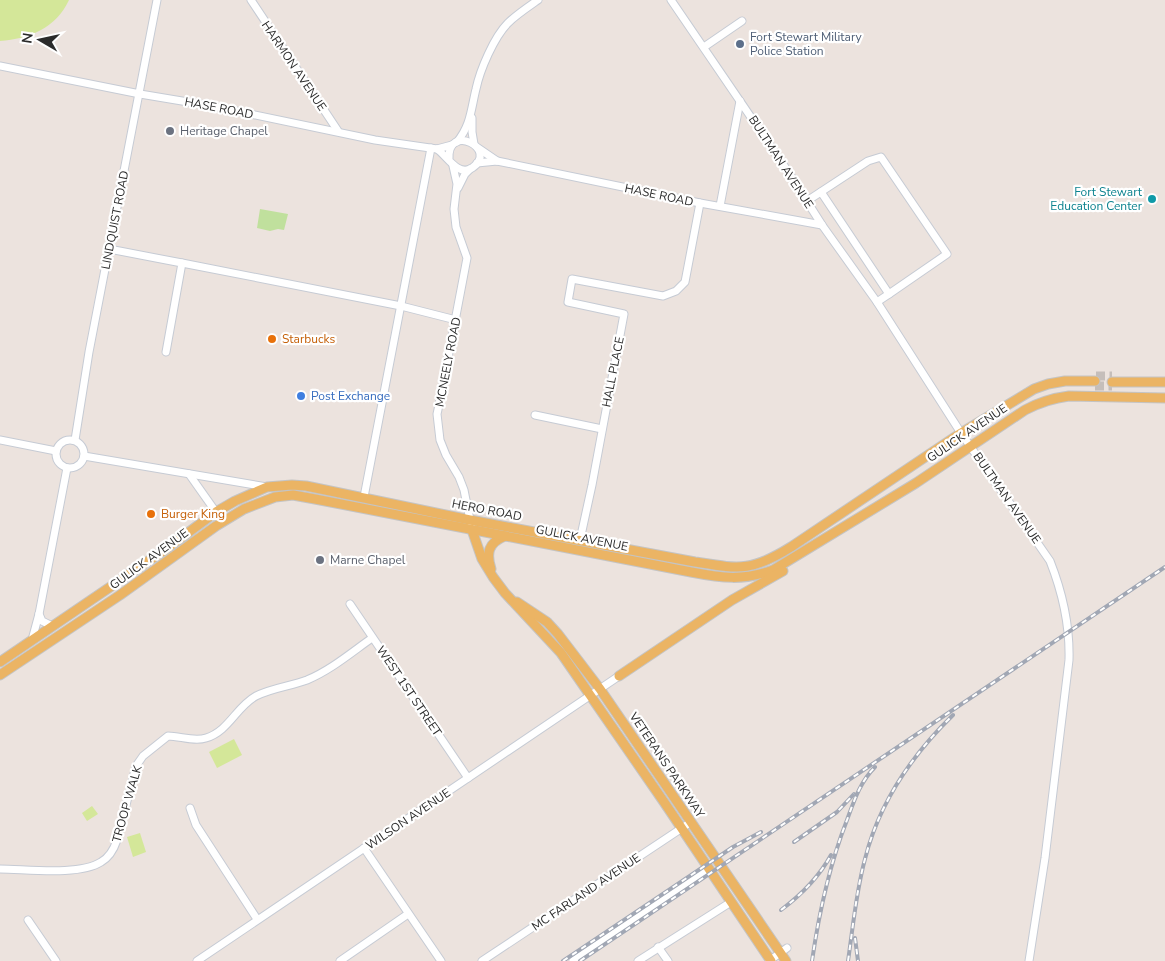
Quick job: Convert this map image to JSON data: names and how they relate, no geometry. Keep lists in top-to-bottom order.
{
  "streets": {
    "main road": ["GULICK AVENUE", "HERO ROAD", "VETERANS PARKWAY"],
    "street": [
      "HARMON AVENUE",
      "HASE ROAD",
      "BULTMAN AVENUE",
      "LINDQUIST ROAD",
      "MCNEELY ROAD",
      "HALL PLACE",
      "WEST 1ST STREET",
      "TROOP WALK",
      "WILSON AVENUE",
      "MC FARLAND AVENUE"
    ]
  },
  "crossings": [
    ["HARMON AVENUE", "HASE ROAD"],
    ["HASE ROAD", "BULTMAN AVENUE"],
    ["HASE ROAD", "LINDQUIST ROAD"],
    ["HASE ROAD", "HALL PLACE"],
    ["BULTMAN AVENUE", "GULICK AVENUE"],
    ["BULTMAN AVENUE", "HERO ROAD"],
    ["MCNEELY ROAD", "GULICK AVENUE"],
    ["MCNEELY ROAD", "HERO ROAD"],
    ["MCNEELY ROAD", "VETERANS PARKWAY"],
    ["HALL PLACE", "HERO ROAD"],
    ["GULICK AVENUE", "HERO ROAD"],
    ["GULICK AVENUE", "VETERANS PARKWAY"],
    ["WEST 1ST STREET", "TROOP WALK"],
    ["WEST 1ST STREET", "WILSON AVENUE"],
    ["VETERANS PARKWAY", "WILSON AVENUE"],
    ["VETERANS PARKWAY", "MC FARLAND AVENUE"]
  ],
  "places": [
    "Fort Stewart Military Police Station",
    "Heritage Chapel",
    "Fort Stewart Education Center",
    "Starbucks",
    "Post Exchange",
    "Burger King",
    "Marne Chapel"
  ],
  "north": "left"
}
